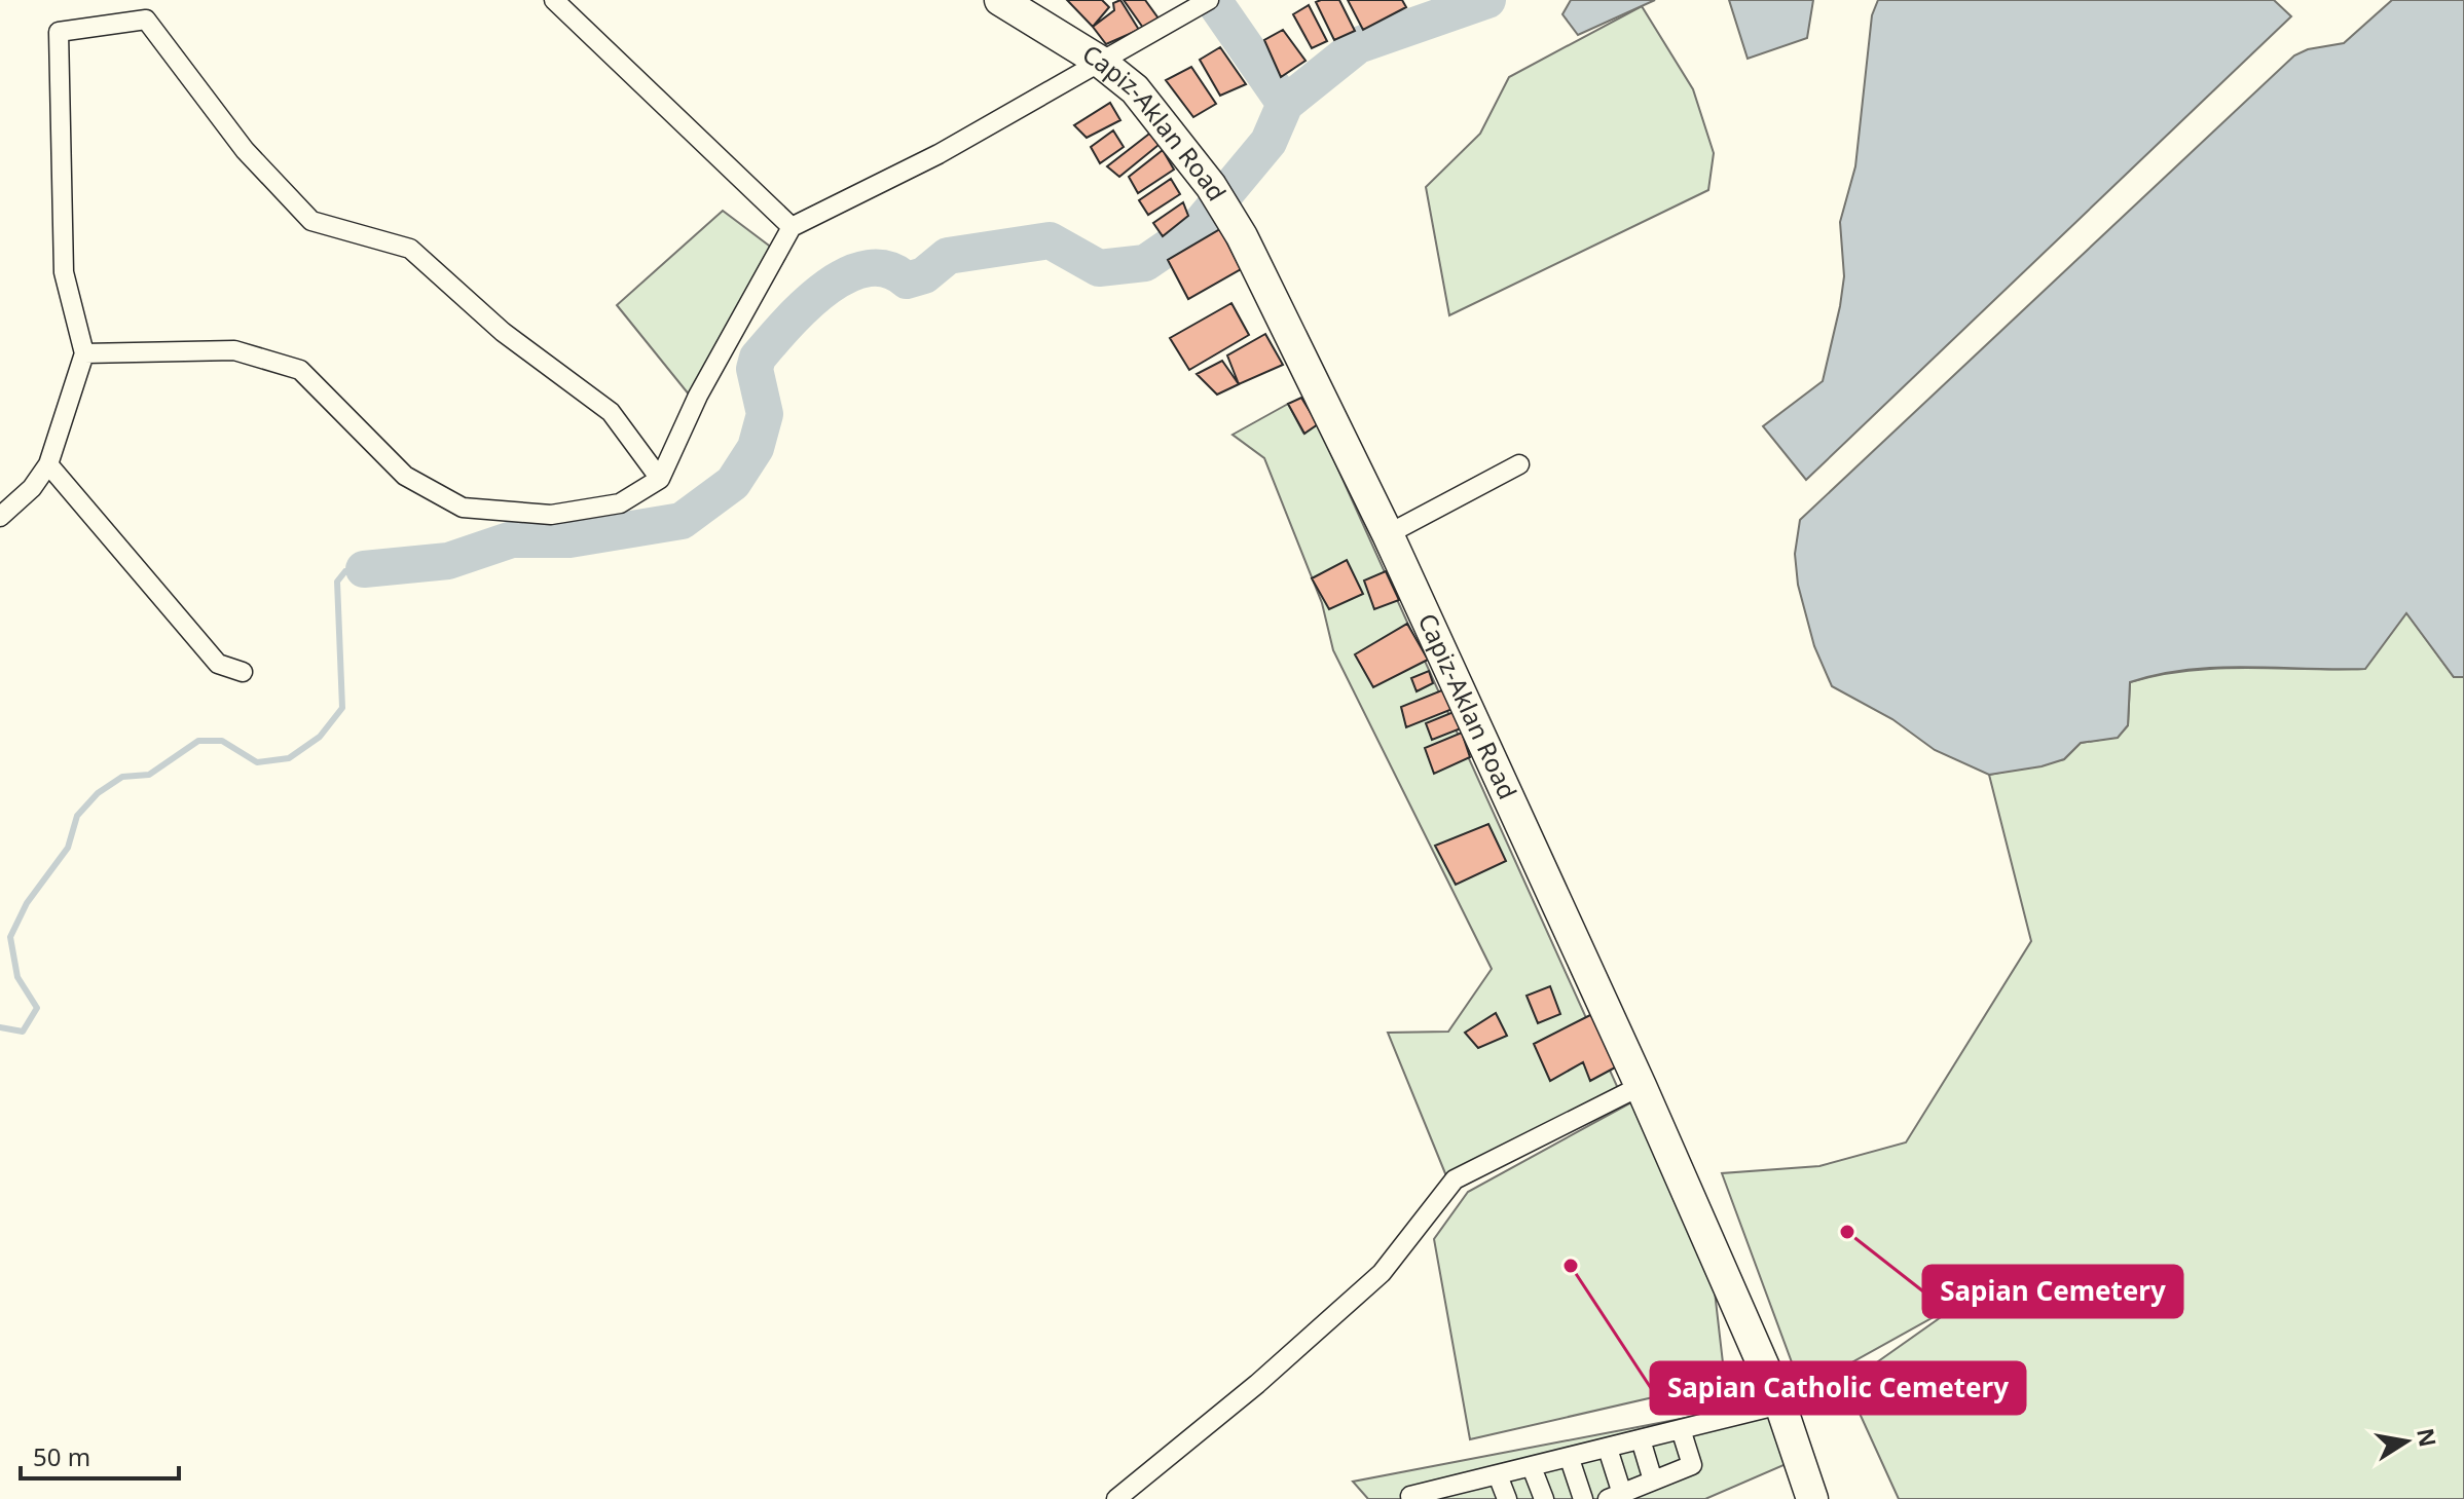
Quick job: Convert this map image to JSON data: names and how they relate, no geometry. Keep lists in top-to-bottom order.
{
  "streets": {
    "main road": ["Capiz-Aklan Road"]
  },
  "places": ["Sapian Cemetery", "Sapian Catholic Cemetery"],
  "scale_bar": "50 m",
  "north": "right"
}
